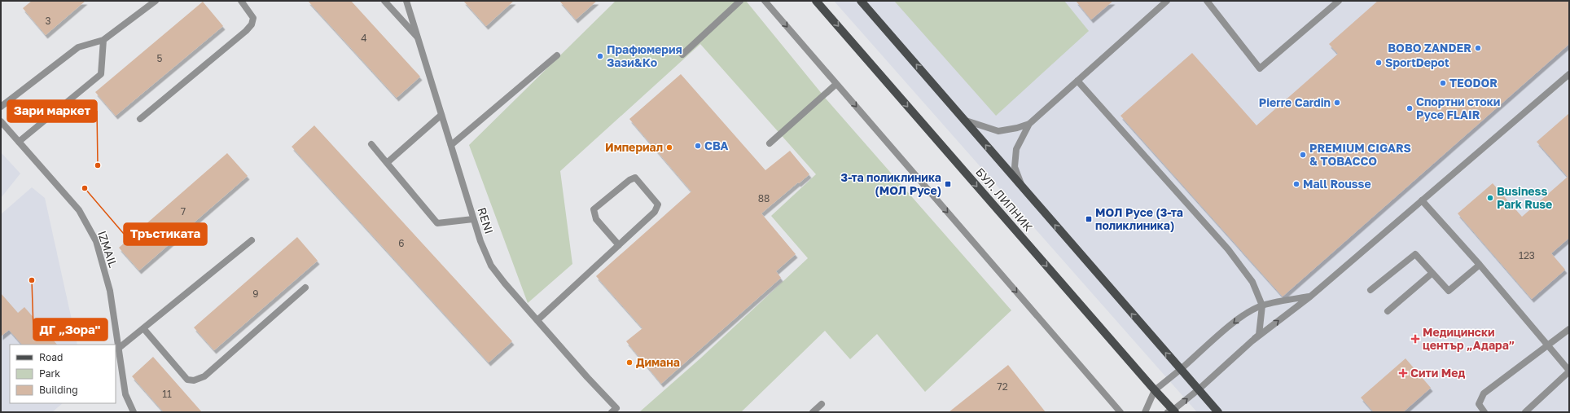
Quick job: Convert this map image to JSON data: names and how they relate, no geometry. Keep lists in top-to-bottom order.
{
  "streets": {
    "main road": ["БУЛ. ЛИПНИК"],
    "street": ["RENI", "IZMAIL"]
  },
  "places": {
    "other": [
      "BOBO ZANDER",
      "Прафюмерия Зази&Ко",
      "SportDepot",
      "TEODOR",
      "Pierre Cardin",
      "Спортни стоки Русе FLAIR",
      "CBA",
      "Империал",
      "PREMIUM CIGARS & TOBACCO",
      "Зари маркет",
      "Mall Rousse",
      "Тръстиката",
      "Business Park Ruse",
      "ДГ „Зора\"",
      "Димана"
    ],
    "transit": ["3-та поликлиника (МОЛ Русе)", "МОЛ Русе (3-та поликлиника)"],
    "health": ["Медицински център „Адара”", "Сити Мед"]
  },
  "house_numbers": [
    "3",
    "4",
    "5",
    "88",
    "7",
    "6",
    "123",
    "9",
    "72",
    "11"
  ],
  "legend": ["Road", "Park", "Building"]
}
